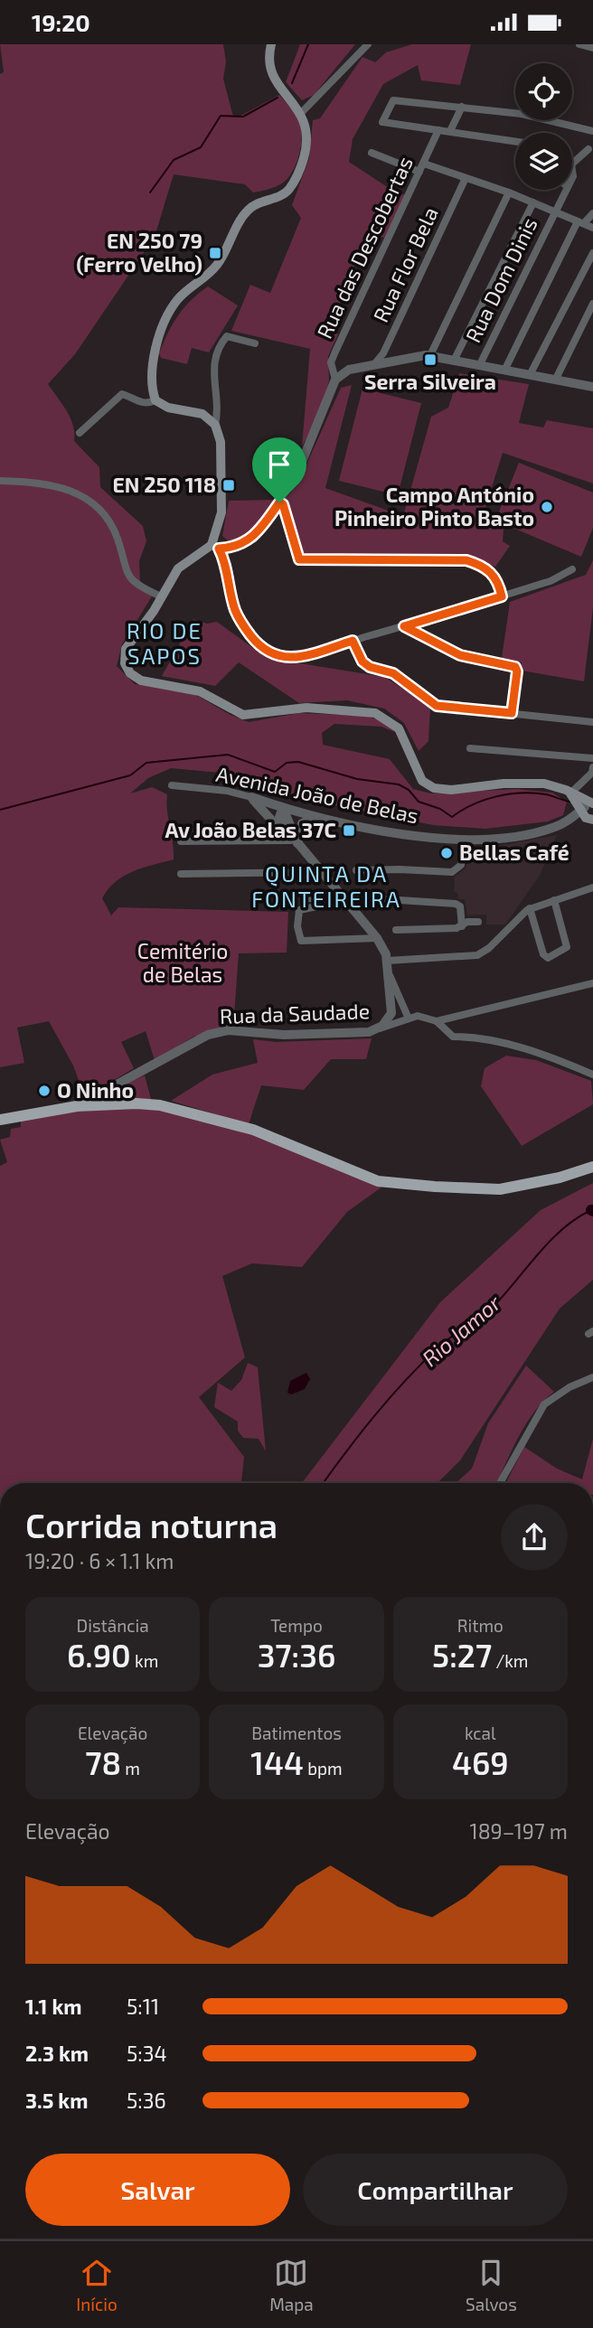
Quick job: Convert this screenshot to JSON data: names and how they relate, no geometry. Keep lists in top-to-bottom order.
{
  "streets": {
    "street": [
      "Rua das Descobertas",
      "Rua Flor Bela",
      "Rua Dom Dinis",
      "Avenida João de Belas",
      "Rua da Saudade"
    ]
  },
  "districts": ["RIO DE SAPOS", "QUINTA DA FONTEIREIRA"],
  "water": ["Rio Jamor"],
  "parks": ["Cemitério de Belas"],
  "places": {
    "transit": [
      "EN 250 79 (Ferro Velho)",
      "Serra Silveira",
      "EN 250 118",
      "Av João Belas 37C"
    ],
    "other": ["Campo António Pinheiro Pinto Basto", "Bellas Café", "O Ninho"]
  },
  "page": {
    "status": "19:20",
    "heading": ["Corrida noturna", "19:20 · 6 × 1.1 km"],
    "stats": [
      ["Distância", "6.90 km"],
      ["Tempo", "37:36"],
      ["Ritmo", "5:27 /km"],
      ["Elevação", "78 m"],
      ["Batimentos", "144 bpm"],
      ["kcal", "469"]
    ],
    "chart": ["Elevação", "189–197 m"],
    "list": [
      {
        "name": "1.1 km",
        "note": "5:11"
      },
      {
        "name": "2.3 km",
        "note": "5:34"
      },
      {
        "name": "3.5 km",
        "note": "5:36"
      }
    ],
    "buttons": ["Salvar", "Compartilhar"],
    "tabs": ["Início", "Mapa", "Salvos"]
  }
}
